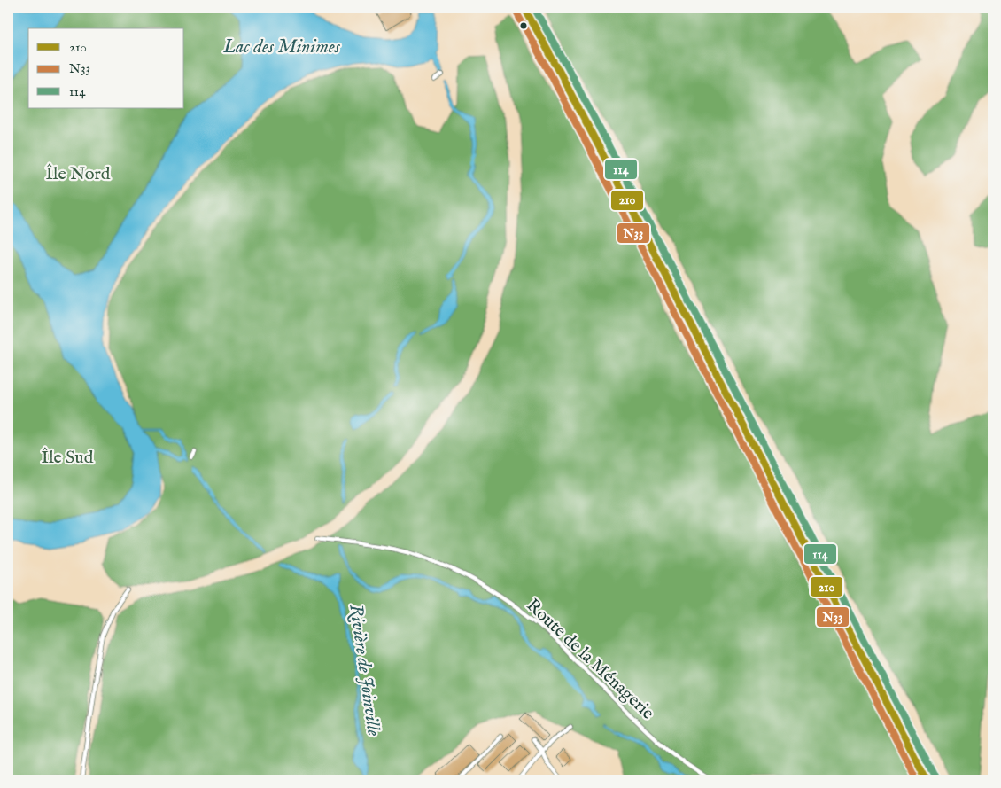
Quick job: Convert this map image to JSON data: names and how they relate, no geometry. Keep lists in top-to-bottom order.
{
  "streets": {
    "lane": ["Route de la Ménagerie"]
  },
  "water": ["Lac des Minimes", "Rivière de Joinville"],
  "parks": ["Île Nord", "Île Sud"],
  "lines": ["transit line 210", "transit line 114", "transit line N33"],
  "legend": ["210", "N33", "114"]
}
